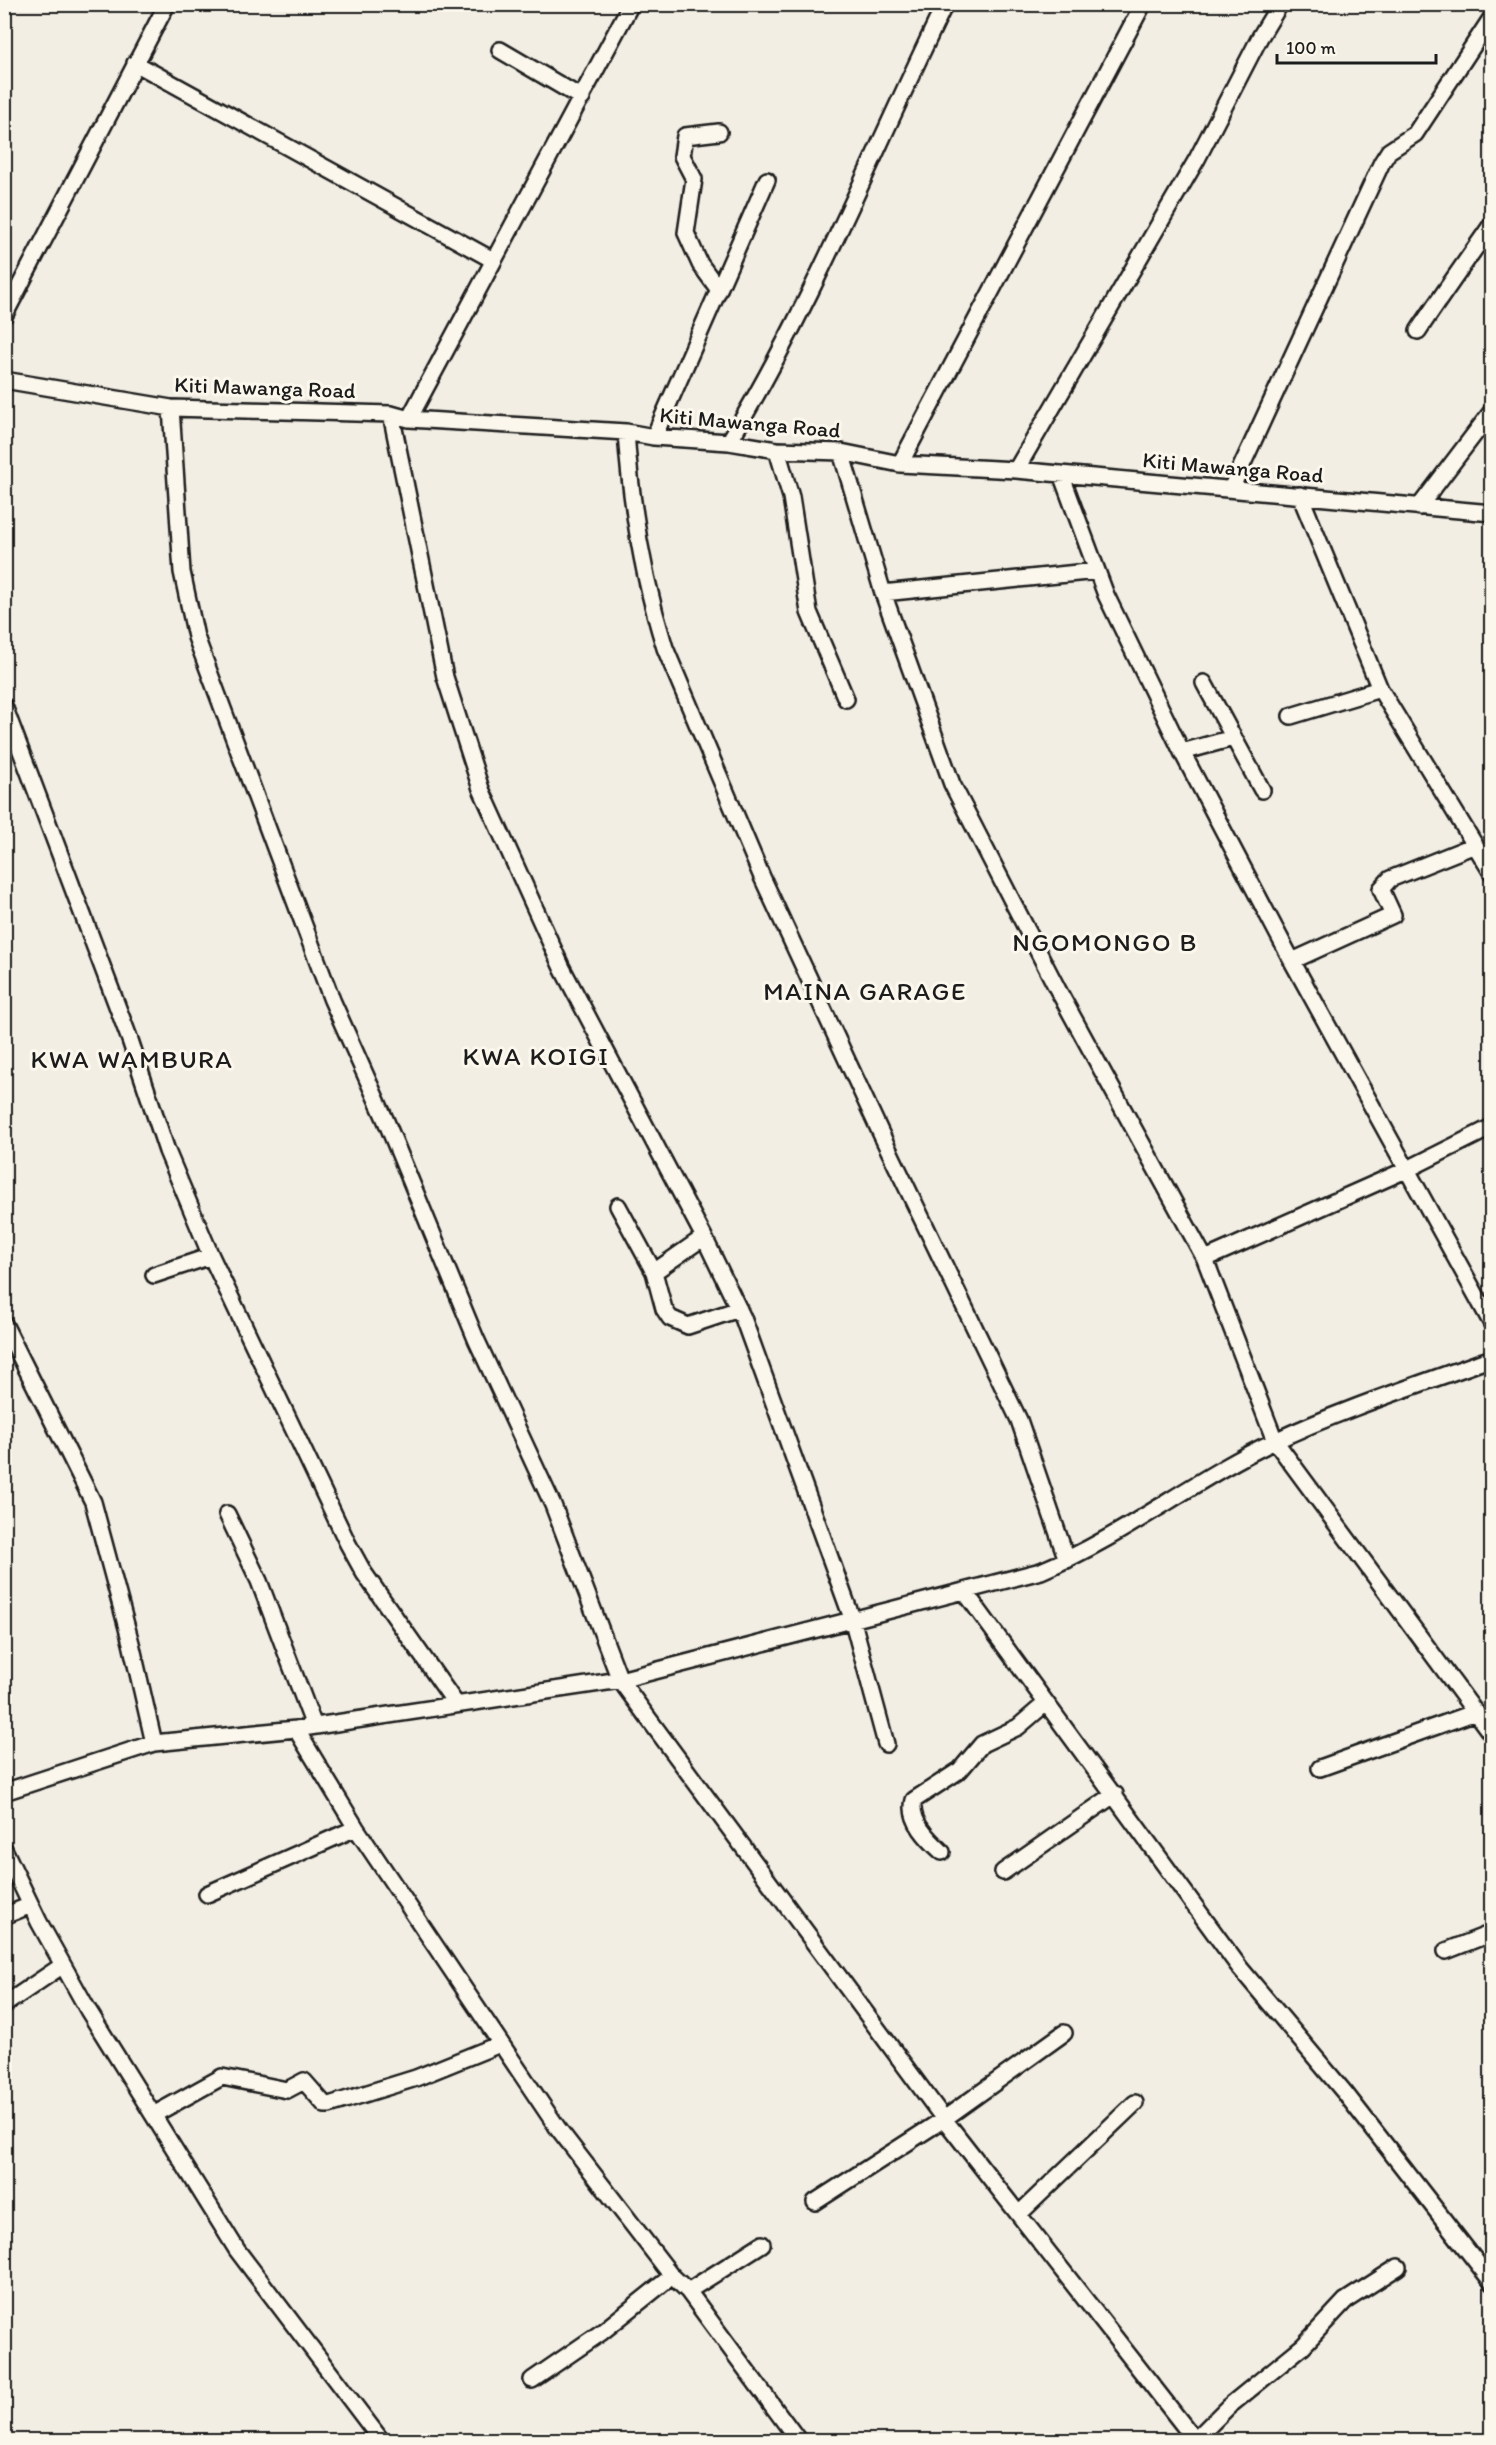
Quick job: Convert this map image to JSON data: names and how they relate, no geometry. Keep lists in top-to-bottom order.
{
  "streets": {
    "street": ["Kiti Mawanga Road"]
  },
  "districts": [
    "NGOMONGO B",
    "MAINA GARAGE",
    "KWA KOIGI",
    "KWA WAMBURA"
  ],
  "scale_bar": "100 m"
}
